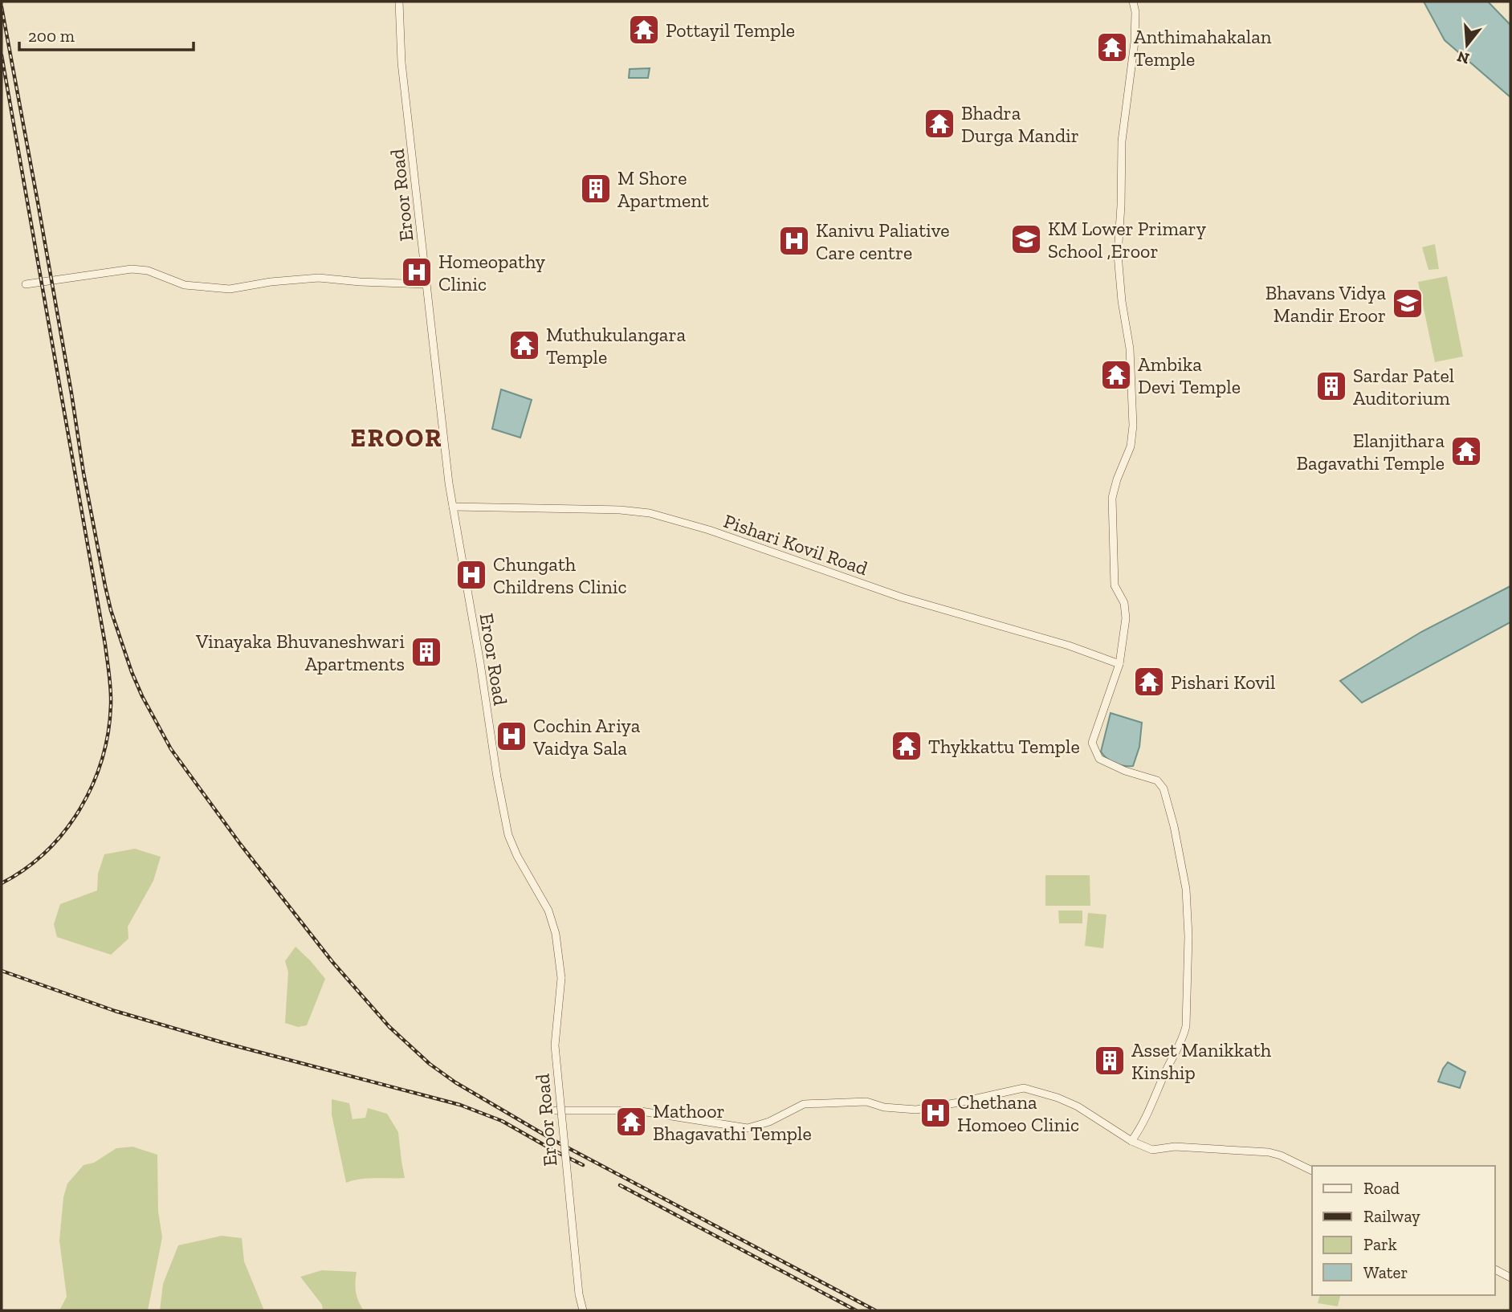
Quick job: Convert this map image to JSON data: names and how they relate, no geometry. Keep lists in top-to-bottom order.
{
  "streets": {
    "main road": ["Eroor Road", "Pishari Kovil Road"]
  },
  "crossings": [
    ["Eroor Road", "Pishari Kovil Road"]
  ],
  "districts": ["EROOR"],
  "places": {
    "temple": [
      "Pottayil Temple",
      "Anthimahakalan Temple",
      "Bhadra Durga Mandir",
      "Muthukulangara Temple",
      "Ambika Devi Temple",
      "Elanjithara Bagavathi Temple",
      "Pishari Kovil",
      "Thykkattu Temple",
      "Mathoor Bhagavathi Temple"
    ],
    "building": [
      "M Shore Apartment",
      "Sardar Patel Auditorium",
      "Vinayaka Bhuvaneshwari Apartments",
      "Asset Manikkath Kinship"
    ],
    "school or university": ["KM Lower Primary School ,Eroor", "Bhavans Vidya Mandir Eroor"],
    "hospital": [
      "Kanivu Paliative Care centre",
      "Homeopathy Clinic",
      "Chungath Childrens Clinic",
      "Cochin Ariya Vaidya Sala",
      "Chethana Homoeo Clinic"
    ]
  },
  "legend": [
    "Road",
    "Railway",
    "Park",
    "Water"
  ],
  "scale_bar": "200 m",
  "north": "bottom"
}
